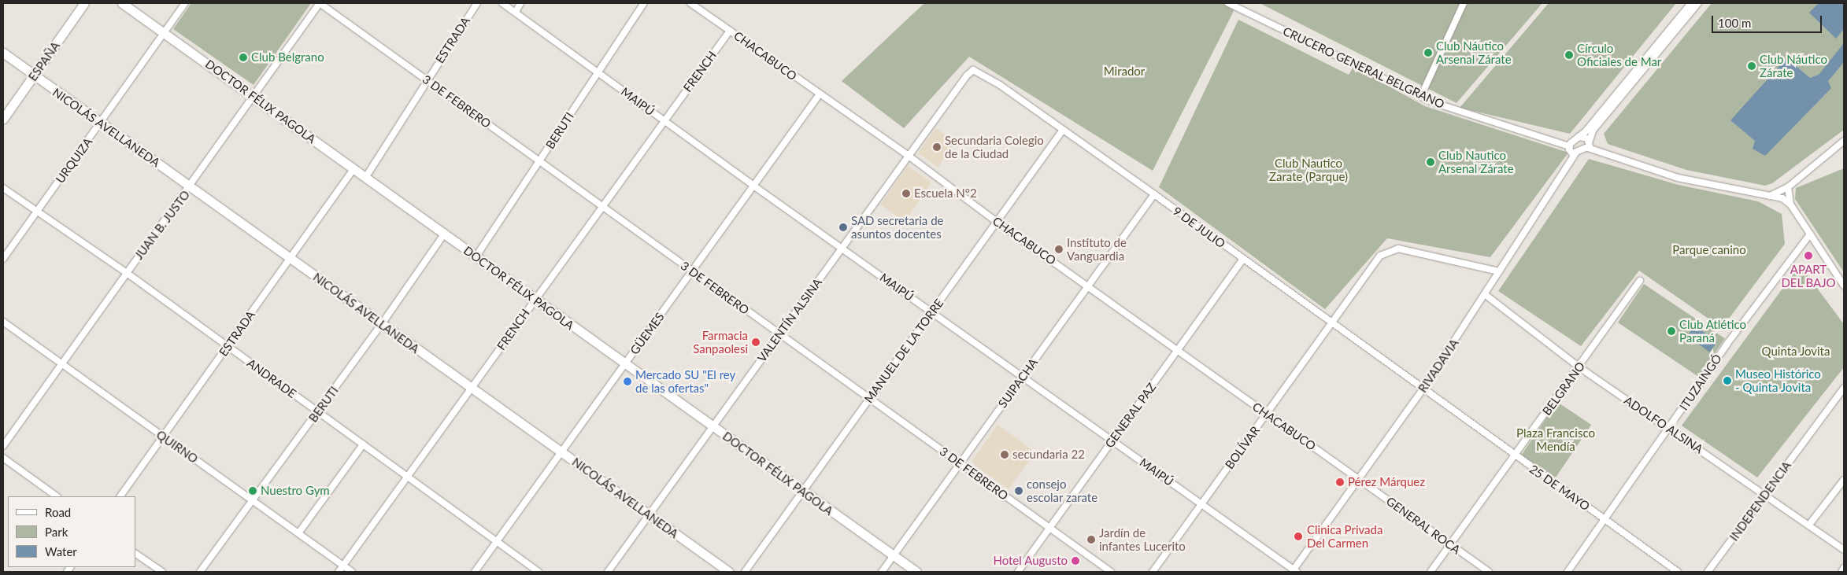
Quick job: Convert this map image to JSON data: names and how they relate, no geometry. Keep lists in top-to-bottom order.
{
  "streets": {
    "street": [
      "ESTRADA",
      "CHACABUCO",
      "ESPAÑA",
      "CRUCERO GENERAL BELGRANO",
      "FRENCH",
      "DOCTOR FÉLIX PAGOLA",
      "3 DE FEBRERO",
      "MAIPÚ",
      "NICOLÁS AVELLANEDA",
      "BERUTI",
      "URQUIZA",
      "JUAN B. JUSTO",
      "9 DE JULIO",
      "VALENTÍN ALSINA",
      "GÜEMES",
      "MANUEL DE LA TORRE",
      "RIVADAVIA",
      "ANDRADE",
      "ITUZAINGÓ",
      "SUIPACHA",
      "BELGRANO",
      "GENERAL PAZ",
      "ADOLFO ALSINA",
      "QUIRNO",
      "BOLÍVAR",
      "25 DE MAYO",
      "INDEPENDENCIA",
      "GENERAL ROCA"
    ]
  },
  "crossings": [
    ["ESTRADA", "DOCTOR FÉLIX PAGOLA"],
    ["ESTRADA", "3 DE FEBRERO"],
    ["ESTRADA", "NICOLÁS AVELLANEDA"],
    ["ESTRADA", "ANDRADE"],
    ["ESTRADA", "QUIRNO"],
    ["CHACABUCO", "FRENCH"],
    ["CHACABUCO", "VALENTÍN ALSINA"],
    ["CHACABUCO", "GÜEMES"],
    ["CHACABUCO", "MANUEL DE LA TORRE"],
    ["CHACABUCO", "RIVADAVIA"],
    ["CHACABUCO", "SUIPACHA"],
    ["CHACABUCO", "GENERAL PAZ"],
    ["CHACABUCO", "BOLÍVAR"],
    ["CHACABUCO", "GENERAL ROCA"],
    ["ESPAÑA", "NICOLÁS AVELLANEDA"],
    ["FRENCH", "DOCTOR FÉLIX PAGOLA"],
    ["FRENCH", "3 DE FEBRERO"],
    ["FRENCH", "MAIPÚ"],
    ["FRENCH", "NICOLÁS AVELLANEDA"],
    ["FRENCH", "ANDRADE"],
    ["FRENCH", "QUIRNO"],
    ["DOCTOR FÉLIX PAGOLA", "BERUTI"],
    ["DOCTOR FÉLIX PAGOLA", "URQUIZA"],
    ["DOCTOR FÉLIX PAGOLA", "JUAN B. JUSTO"],
    ["DOCTOR FÉLIX PAGOLA", "VALENTÍN ALSINA"],
    ["DOCTOR FÉLIX PAGOLA", "GÜEMES"],
    ["DOCTOR FÉLIX PAGOLA", "MANUEL DE LA TORRE"],
    ["DOCTOR FÉLIX PAGOLA", "SUIPACHA"],
    ["3 DE FEBRERO", "BERUTI"],
    ["3 DE FEBRERO", "JUAN B. JUSTO"],
    ["3 DE FEBRERO", "VALENTÍN ALSINA"],
    ["3 DE FEBRERO", "GÜEMES"],
    ["3 DE FEBRERO", "MANUEL DE LA TORRE"],
    ["3 DE FEBRERO", "SUIPACHA"],
    ["3 DE FEBRERO", "GENERAL PAZ"],
    ["MAIPÚ", "BERUTI"],
    ["MAIPÚ", "VALENTÍN ALSINA"],
    ["MAIPÚ", "GÜEMES"],
    ["MAIPÚ", "MANUEL DE LA TORRE"],
    ["MAIPÚ", "RIVADAVIA"],
    ["MAIPÚ", "SUIPACHA"],
    ["MAIPÚ", "GENERAL PAZ"],
    ["MAIPÚ", "BOLÍVAR"],
    ["NICOLÁS AVELLANEDA", "BERUTI"],
    ["NICOLÁS AVELLANEDA", "URQUIZA"],
    ["NICOLÁS AVELLANEDA", "JUAN B. JUSTO"],
    ["NICOLÁS AVELLANEDA", "VALENTÍN ALSINA"],
    ["NICOLÁS AVELLANEDA", "GÜEMES"],
    ["BERUTI", "ANDRADE"],
    ["BERUTI", "QUIRNO"],
    ["URQUIZA", "ANDRADE"],
    ["JUAN B. JUSTO", "ANDRADE"],
    ["JUAN B. JUSTO", "QUIRNO"],
    ["9 DE JULIO", "VALENTÍN ALSINA"],
    ["9 DE JULIO", "MANUEL DE LA TORRE"],
    ["9 DE JULIO", "RIVADAVIA"],
    ["9 DE JULIO", "SUIPACHA"],
    ["9 DE JULIO", "GENERAL PAZ"],
    ["9 DE JULIO", "BOLÍVAR"],
    ["9 DE JULIO", "25 DE MAYO"],
    ["GÜEMES", "ANDRADE"],
    ["RIVADAVIA", "ADOLFO ALSINA"],
    ["RIVADAVIA", "BOLÍVAR"],
    ["RIVADAVIA", "25 DE MAYO"],
    ["RIVADAVIA", "GENERAL ROCA"],
    ["ITUZAINGÓ", "ADOLFO ALSINA"],
    ["ITUZAINGÓ", "25 DE MAYO"],
    ["BELGRANO", "ADOLFO ALSINA"],
    ["BELGRANO", "25 DE MAYO"],
    ["BELGRANO", "GENERAL ROCA"],
    ["ADOLFO ALSINA", "INDEPENDENCIA"]
  ],
  "parks": [
    "Mirador",
    "Club Nautico Zarate (Parque)",
    "Parque canino",
    "Quinta Jovita",
    "Plaza Francisco Mendía"
  ],
  "places": [
    "Club Náutico Arsenal Zárate",
    "Círculo Oficiales de Mar",
    "Club Belgrano",
    "Club Náutico Zárate",
    "Secundaria Colegio de la Ciudad",
    "Club Nautico Arsenal Zárate",
    "Escuela N°2",
    "SAD secretaria de asuntos docentes",
    "Instituto de Vanguardia",
    "APART DEL BAJO",
    "Club Atlético Paraná",
    "Farmacia Sanpaolesi",
    "Museo Histórico - Quinta Jovita",
    "Mercado SU \"El rey de las ofertas\"",
    "secundaria 22",
    "Pérez Márquez",
    "Nuestro Gym",
    "consejo escolar zarate",
    "Clinica Privada Del Carmen",
    "Jardín de infantes Lucerito",
    "Hotel Augusto"
  ],
  "legend": ["Road", "Park", "Water"],
  "scale_bar": "100 m"
}
